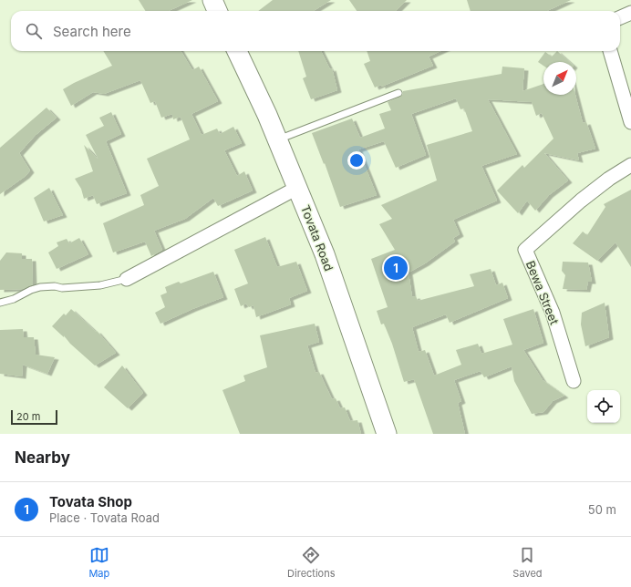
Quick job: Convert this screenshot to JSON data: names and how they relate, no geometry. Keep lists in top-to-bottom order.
{
  "streets": {
    "street": ["Tovata Road", "Bewa Street"]
  },
  "scale_bar": "20 m",
  "north": "top right",
  "page": {
    "search": "Search here",
    "pins": "1",
    "scale": "20 m",
    "heading": "Nearby",
    "list": [
      {
        "mark": "1",
        "name": "Tovata Shop",
        "note": "Place · Tovata Road",
        "value": "50 m"
      }
    ],
    "nav": ["Map", "Directions", "Saved"]
  }
}
